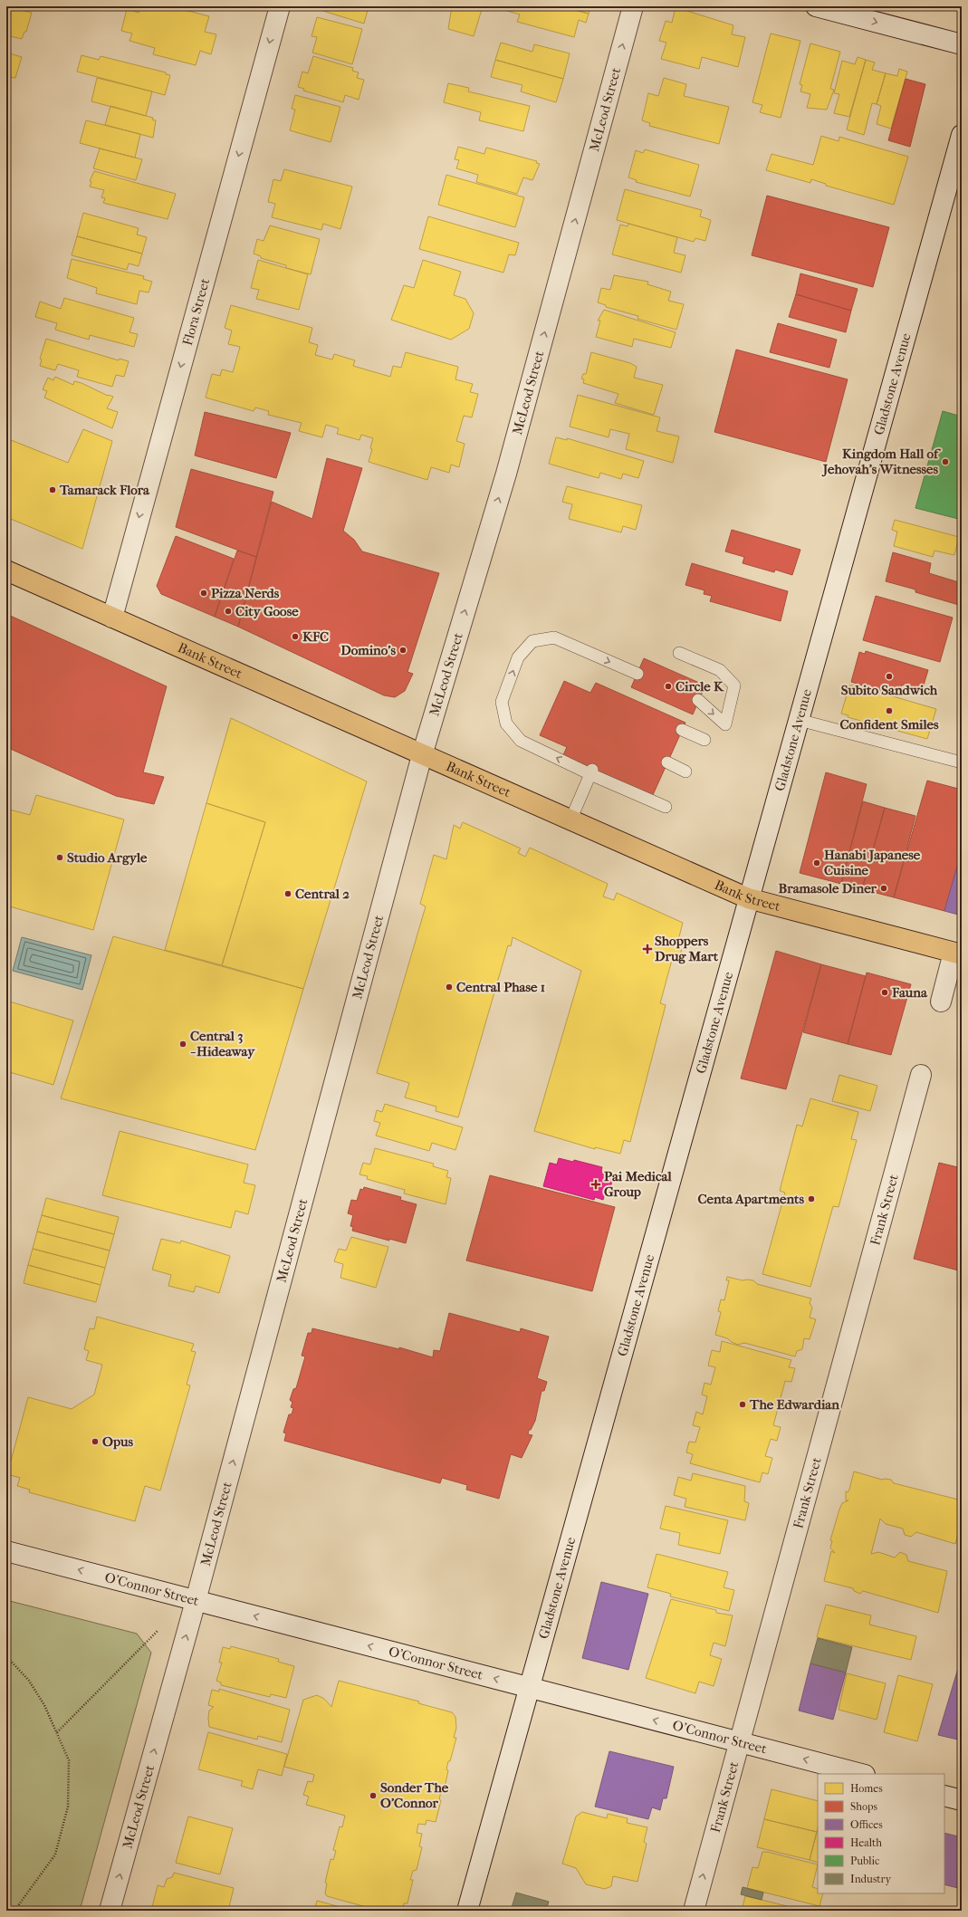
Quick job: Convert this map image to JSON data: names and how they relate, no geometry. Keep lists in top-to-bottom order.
{
  "streets": {
    "main road": ["Bank Street"],
    "street": [
      "McLeod Street",
      "Flora Street",
      "Gladstone Avenue",
      "Frank Street",
      "O'Connor Street"
    ]
  },
  "crossings": [
    ["McLeod Street", "Bank Street"],
    ["McLeod Street", "O'Connor Street"],
    ["Flora Street", "Bank Street"],
    ["Gladstone Avenue", "Bank Street"],
    ["Gladstone Avenue", "O'Connor Street"],
    ["Frank Street", "O'Connor Street"]
  ],
  "one_way": ["McLeod Street", "Flora Street", "O'Connor Street"],
  "places": {
    "other": [
      "Kingdom Hall of Jehovah's Witnesses",
      "Tamarack Flora",
      "Pizza Nerds",
      "City Goose",
      "KFC",
      "Domino's",
      "Subito Sandwich",
      "Circle K",
      "Confident Smiles",
      "Studio Argyle",
      "Hanabi Japanese Cuisine",
      "Bramasole Diner",
      "Central 2",
      "Central Phase 1",
      "Fauna",
      "Central 3 - Hideaway",
      "Centa Apartments",
      "The Edwardian",
      "Opus",
      "Sonder The O'Connor"
    ],
    "health": ["Shoppers Drug Mart", "Pai Medical Group"]
  },
  "legend": [
    "Homes",
    "Shops",
    "Offices",
    "Health",
    "Public",
    "Industry"
  ]
}
